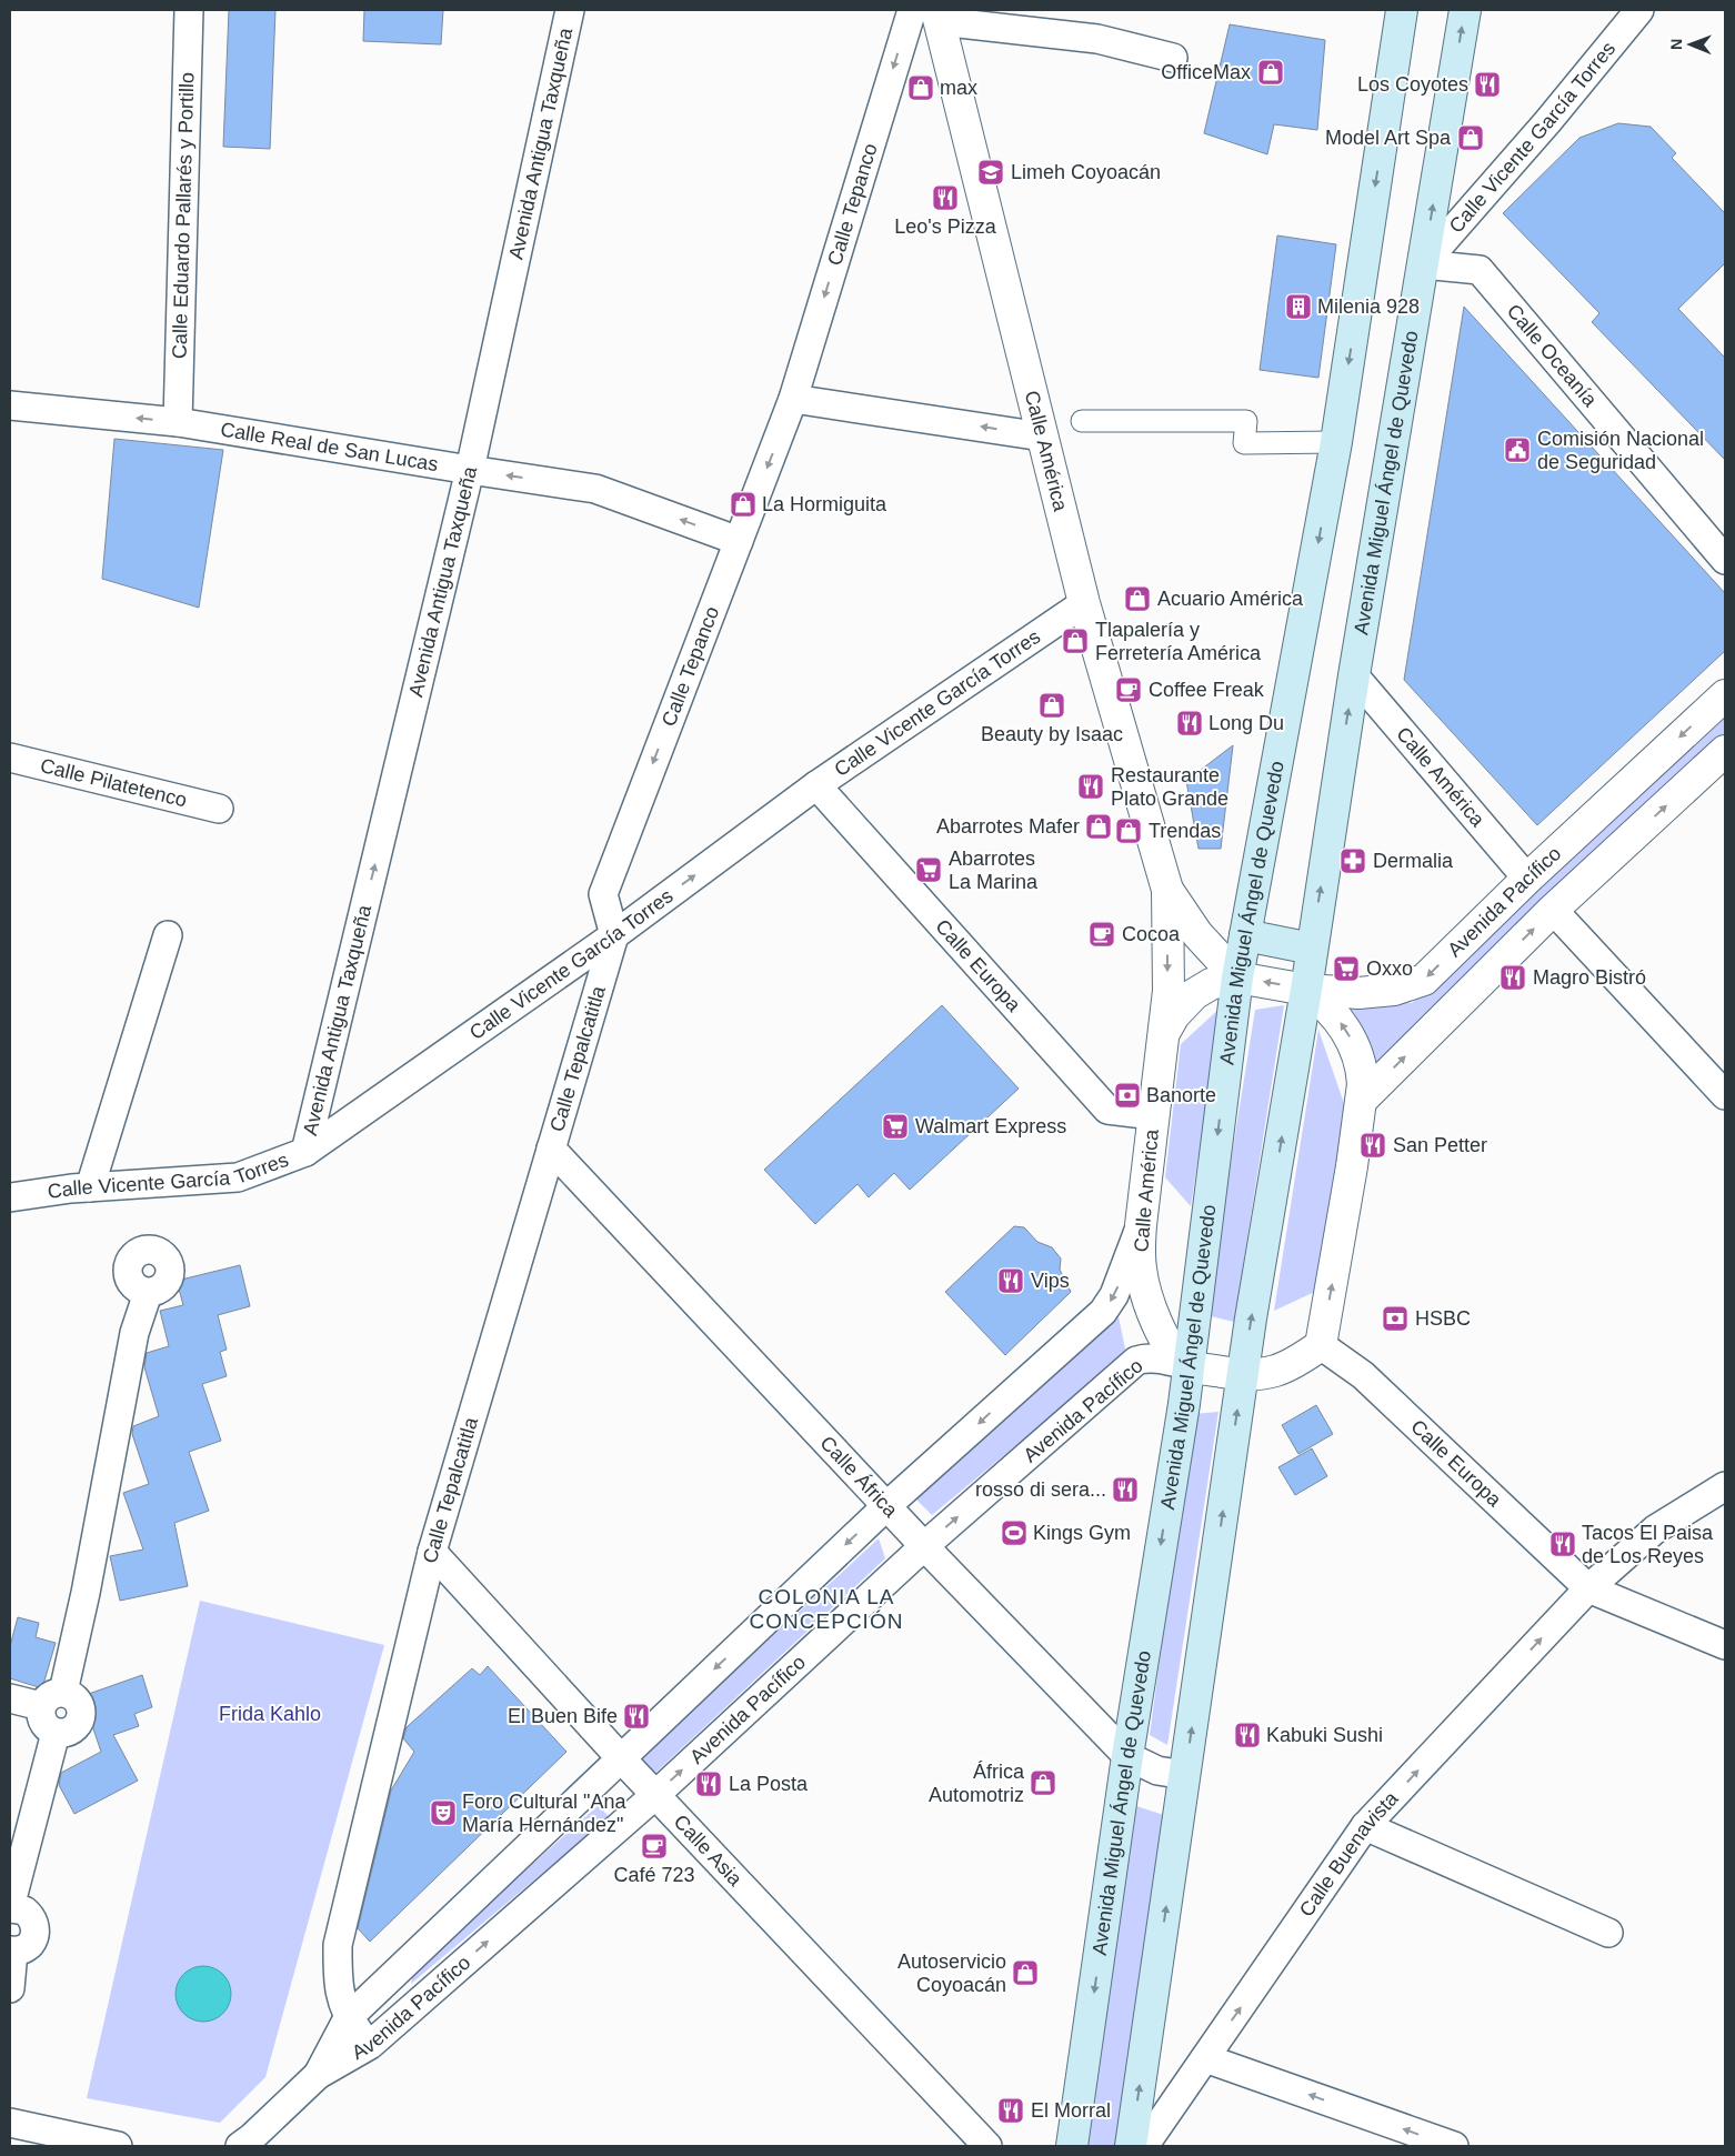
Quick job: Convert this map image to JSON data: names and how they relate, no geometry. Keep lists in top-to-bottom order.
{
  "streets": {
    "main road": ["Avenida Miguel Ángel de Quevedo"],
    "street": [
      "Calle Vicente García Torres",
      "Avenida Antigua Taxqueña",
      "Calle Tepanco",
      "Calle Eduardo Pallarés y Portillo",
      "Calle Oceanía",
      "Calle Real de San Lucas",
      "Calle América",
      "Calle Pilatetenco",
      "Avenida Pacífico",
      "Calle Europa",
      "Calle Tepalcatitla",
      "Calle África",
      "Calle Asia",
      "Calle Buenavista"
    ]
  },
  "crossings": [
    ["Calle Vicente García Torres", "Avenida Antigua Taxqueña"],
    ["Calle Vicente García Torres", "Calle Tepanco"],
    ["Calle Vicente García Torres", "Calle Oceanía"],
    ["Calle Vicente García Torres", "Calle América"],
    ["Calle Vicente García Torres", "Avenida Miguel Ángel de Quevedo"],
    ["Calle Vicente García Torres", "Calle Europa"],
    ["Calle Vicente García Torres", "Calle Tepalcatitla"],
    ["Avenida Antigua Taxqueña", "Calle Real de San Lucas"],
    ["Calle Tepanco", "Calle Real de San Lucas"],
    ["Calle Tepanco", "Calle Tepalcatitla"],
    ["Calle Eduardo Pallarés y Portillo", "Calle Real de San Lucas"],
    ["Calle Oceanía", "Avenida Miguel Ángel de Quevedo"],
    ["Calle América", "Avenida Miguel Ángel de Quevedo"],
    ["Calle América", "Avenida Pacífico"],
    ["Calle América", "Calle Europa"],
    ["Avenida Miguel Ángel de Quevedo", "Avenida Pacífico"],
    ["Avenida Miguel Ángel de Quevedo", "Calle África"],
    ["Avenida Pacífico", "Calle Tepalcatitla"],
    ["Avenida Pacífico", "Calle África"],
    ["Avenida Pacífico", "Calle Asia"],
    ["Calle Europa", "Calle Buenavista"],
    ["Calle Tepalcatitla", "Calle África"],
    ["Calle Tepalcatitla", "Calle Asia"]
  ],
  "one_way": [
    "Avenida Antigua Taxqueña",
    "Calle Tepanco",
    "Calle Real de San Lucas",
    "Calle Buenavista"
  ],
  "districts": ["COLONIA LA CONCEPCIÓN"],
  "parks": ["Frida Kahlo"],
  "places": {
    "shop": [
      "OfficeMax",
      "max",
      "Model Art Spa",
      "La Hormiguita",
      "Acuario América",
      "Tlapalería y Ferretería América",
      "Beauty by Isaac",
      "Abarrotes Mafer",
      "Trendas",
      "África Automotriz",
      "Autoservicio Coyoacán"
    ],
    "restaurant": [
      "Los Coyotes",
      "Leo's Pizza",
      "Long Du",
      "Restaurante Plato Grande",
      "Magro Bistró",
      "San Petter",
      "Vips",
      "rosso di sera...",
      "Tacos El Paisa de Los Reyes",
      "El Buen Bife",
      "Kabuki Sushi",
      "La Posta",
      "El Morral"
    ],
    "school or university": ["Limeh Coyoacán"],
    "building": ["Milenia 928"],
    "public building": ["Comisión Nacional de Seguridad"],
    "cafe": ["Coffee Freak", "Cocoa", "Café 723"],
    "pharmacy": ["Dermalia"],
    "supermarket": ["Abarrotes La Marina", "Oxxo", "Walmart Express"],
    "bank": ["Banorte", "HSBC"],
    "sports": ["Kings Gym"],
    "theatre": ["Foro Cultural \"Ana María Hernández\""]
  },
  "north": "left"
}
